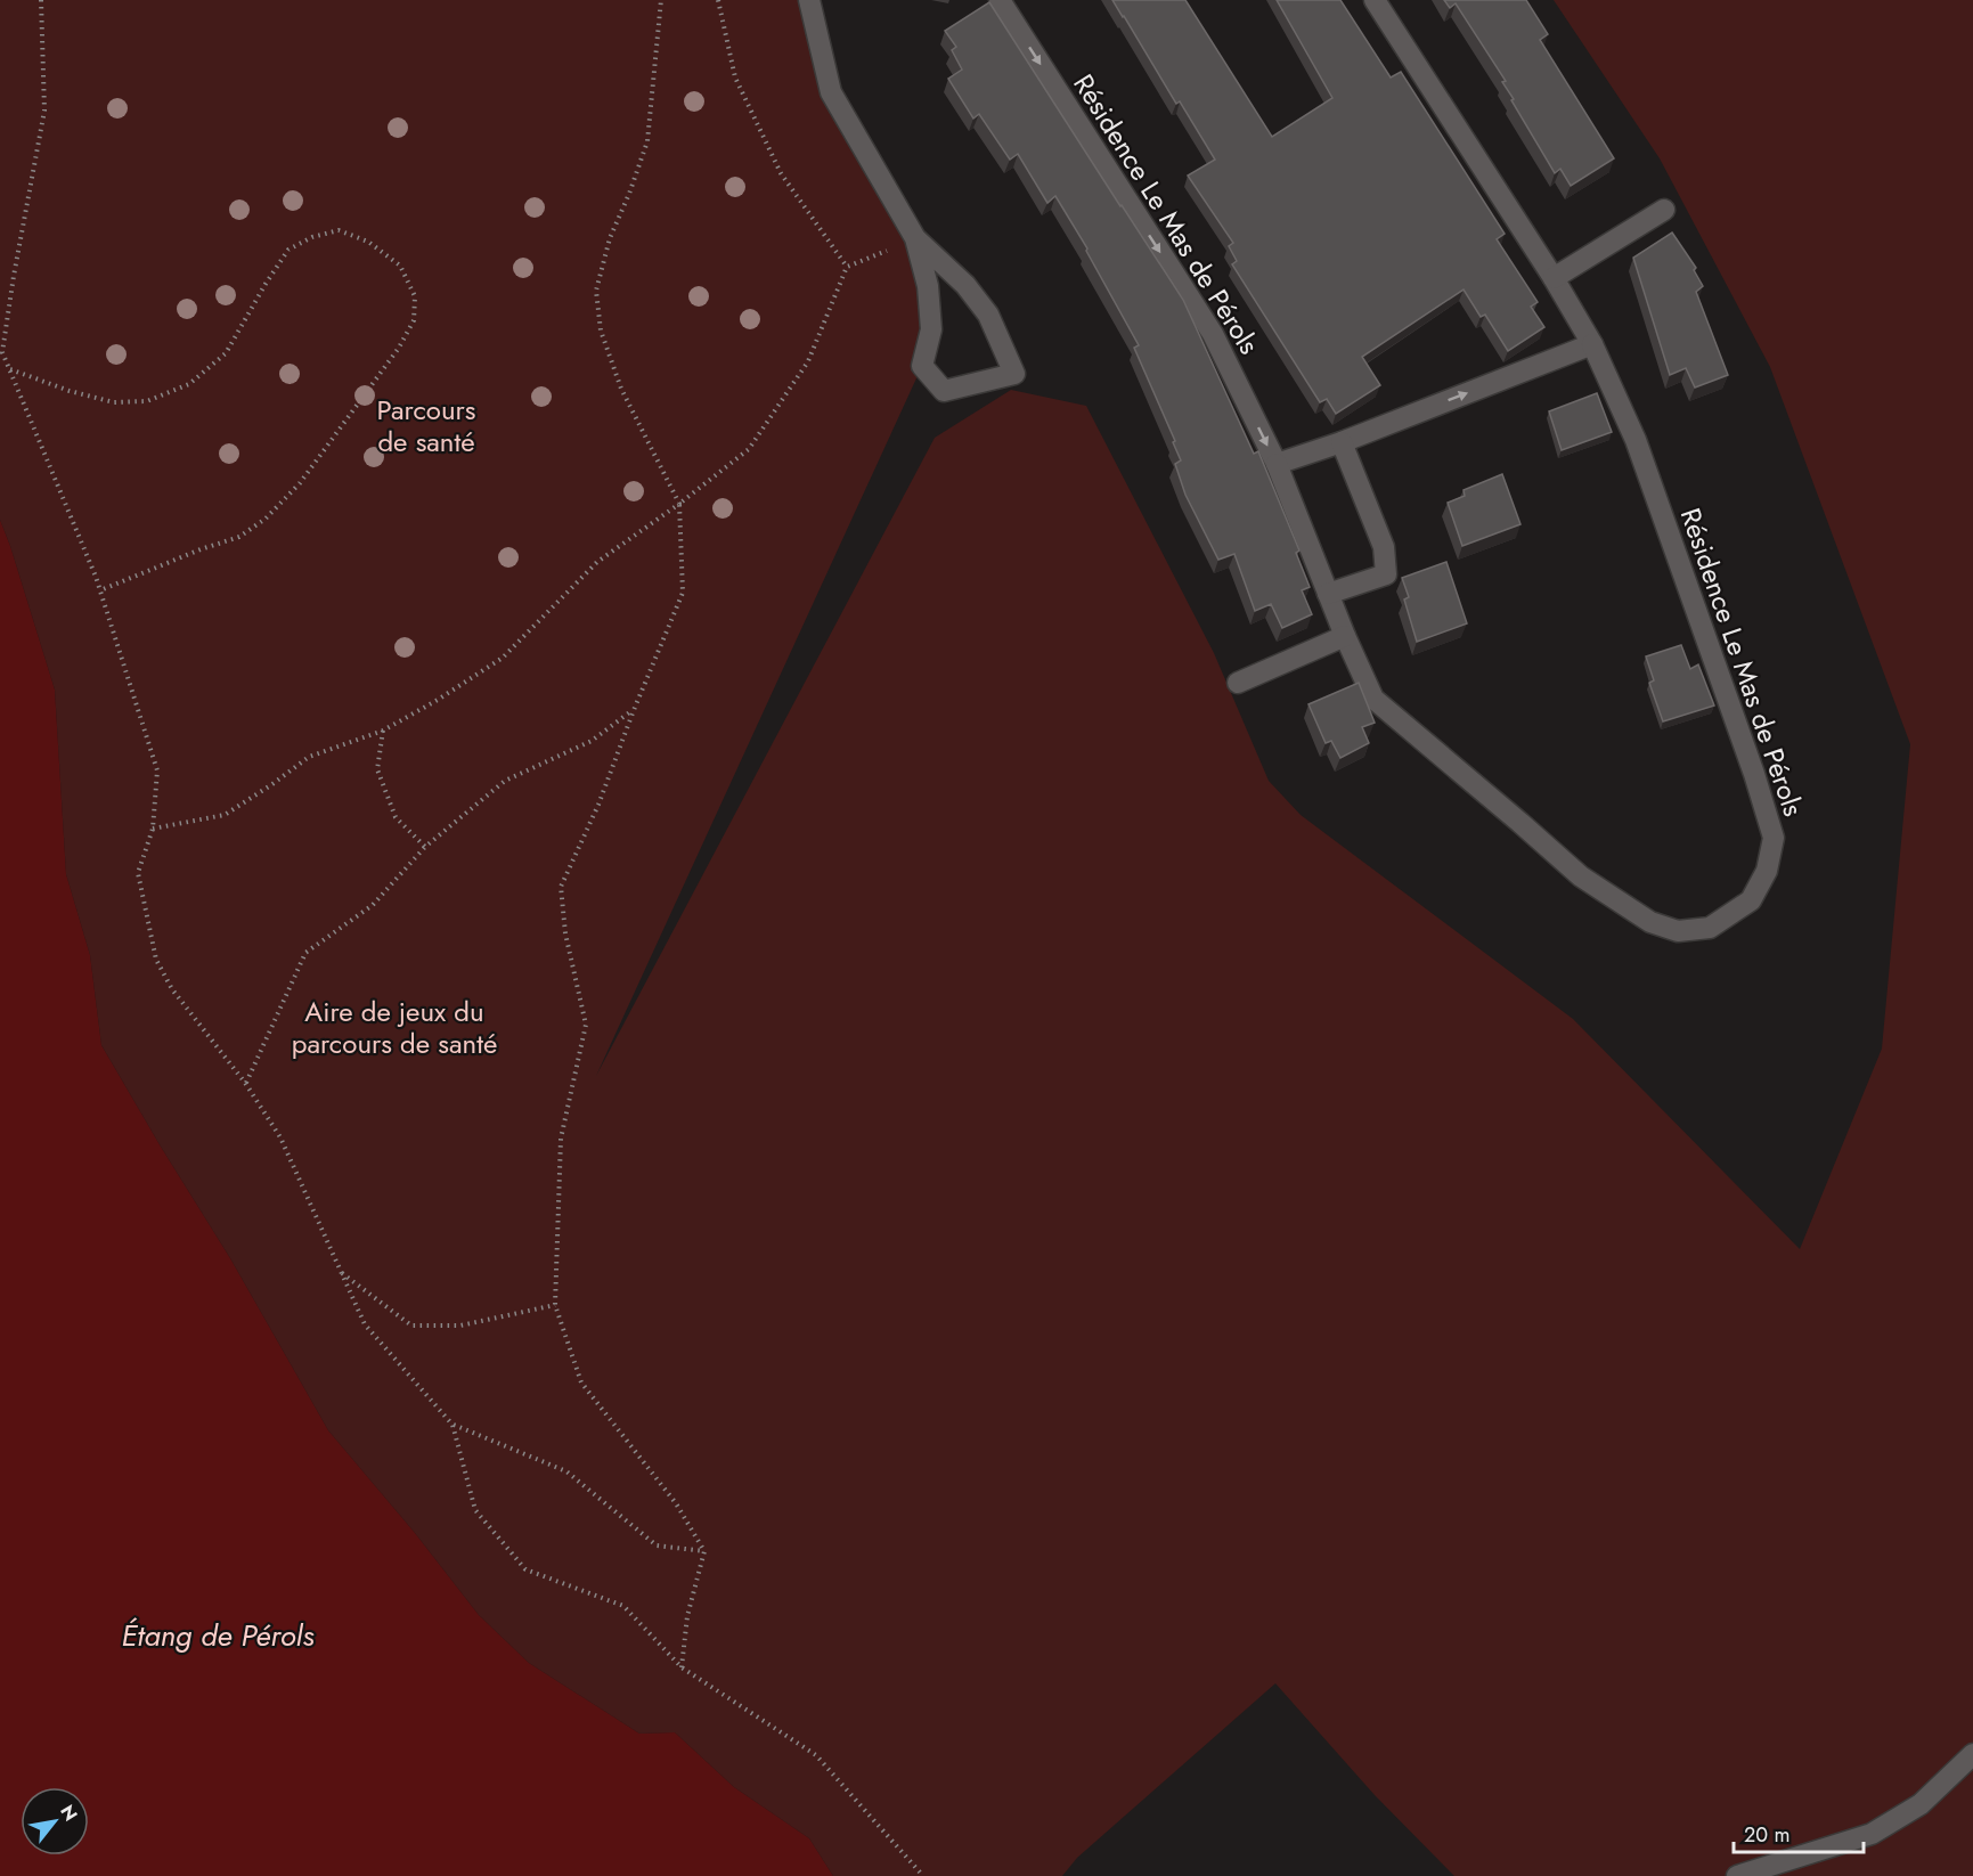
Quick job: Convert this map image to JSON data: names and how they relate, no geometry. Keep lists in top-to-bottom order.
{
  "streets": {
    "street": ["Résidence Le Mas de Pérols"]
  },
  "water": ["Étang de Pérols"],
  "parks": ["Parcours de santé", "Aire de jeux du parcours de santé"],
  "scale_bar": "20 m",
  "north": "top right"
}
